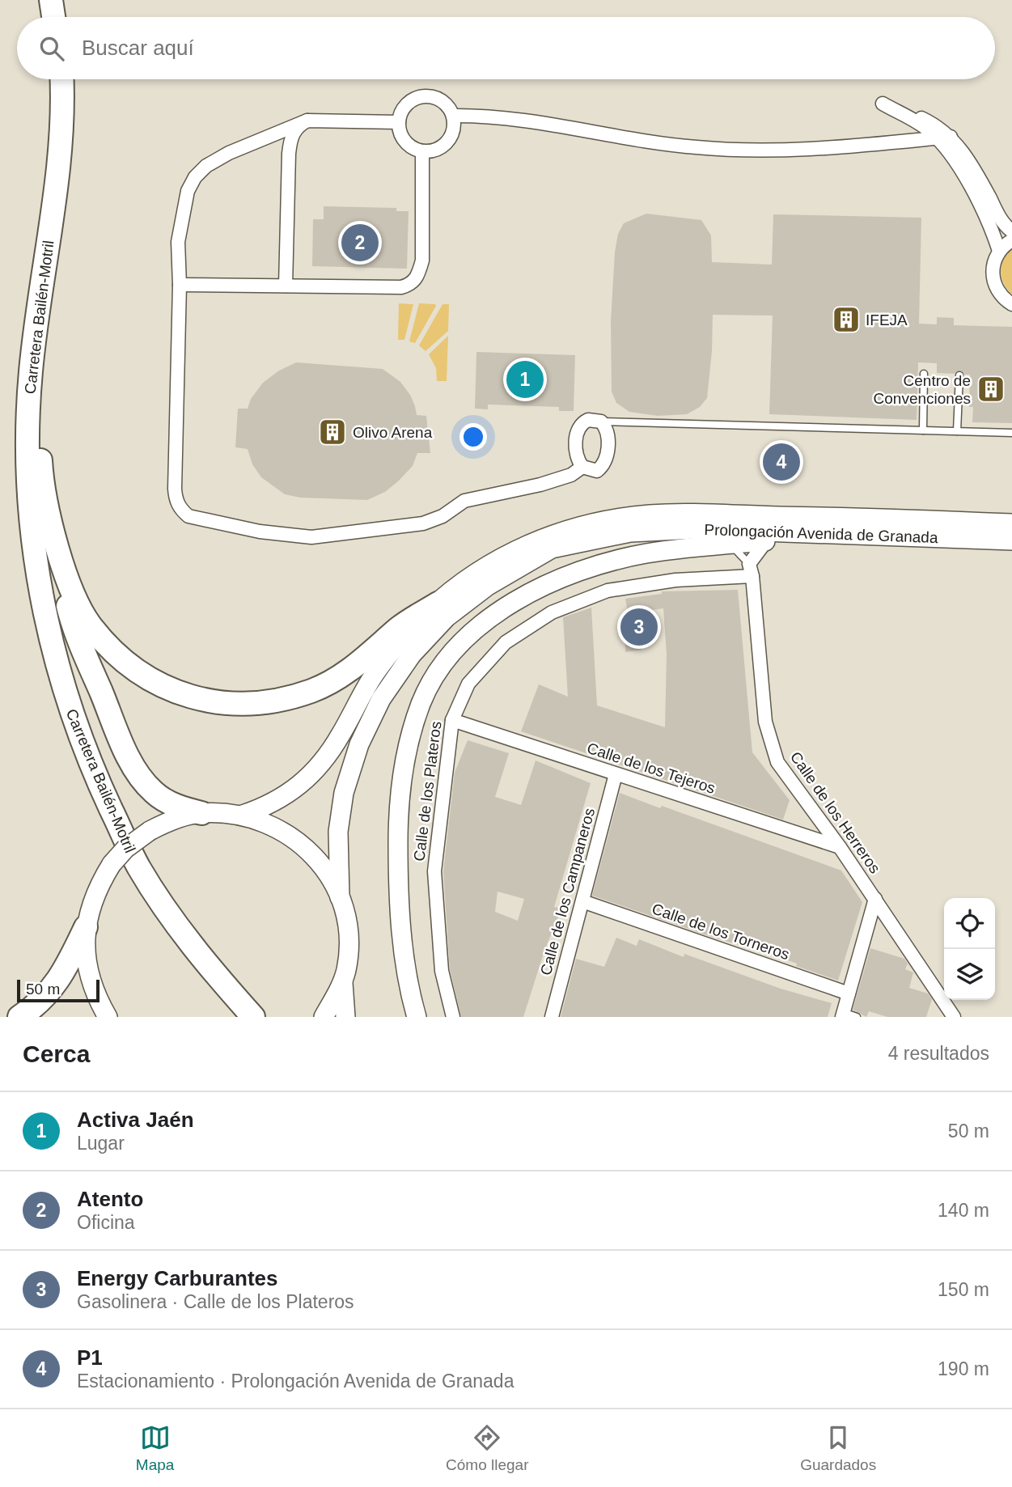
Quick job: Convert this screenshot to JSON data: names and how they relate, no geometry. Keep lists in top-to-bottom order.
{
  "streets": {
    "highway": ["Carretera Bailén-Motril"],
    "main road": ["Prolongación Avenida de Granada"],
    "street": [
      "Calle de los Tejeros",
      "Calle de los Plateros",
      "Calle de los Herreros",
      "Calle de los Campaneros",
      "Calle de los Torneros"
    ]
  },
  "crossings": [
    ["Calle de los Tejeros", "Calle de los Plateros"],
    ["Calle de los Tejeros", "Calle de los Herreros"],
    ["Calle de los Tejeros", "Calle de los Campaneros"],
    ["Calle de los Plateros", "Calle de los Herreros"],
    ["Calle de los Campaneros", "Calle de los Torneros"]
  ],
  "places": {
    "building": ["IFEJA", "Centro de Convenciones", "Olivo Arena"]
  },
  "scale_bar": "50 m",
  "page": {
    "search": "Buscar aquí",
    "pins": [
      "2",
      "1",
      "4",
      "3"
    ],
    "scale": "50 m",
    "heading": ["Cerca", "4 resultados"],
    "list": [
      {
        "mark": "1",
        "name": "Activa Jaén",
        "note": "Lugar",
        "value": "50 m"
      },
      {
        "mark": "2",
        "name": "Atento",
        "note": "Oficina",
        "value": "140 m"
      },
      {
        "mark": "3",
        "name": "Energy Carburantes",
        "note": "Gasolinera · Calle de los Plateros",
        "value": "150 m"
      },
      {
        "mark": "4",
        "name": "P1",
        "note": "Estacionamiento · Prolongación Avenida de Granada",
        "value": "190 m"
      }
    ],
    "nav": ["Mapa", "Cómo llegar", "Guardados"]
  }
}
